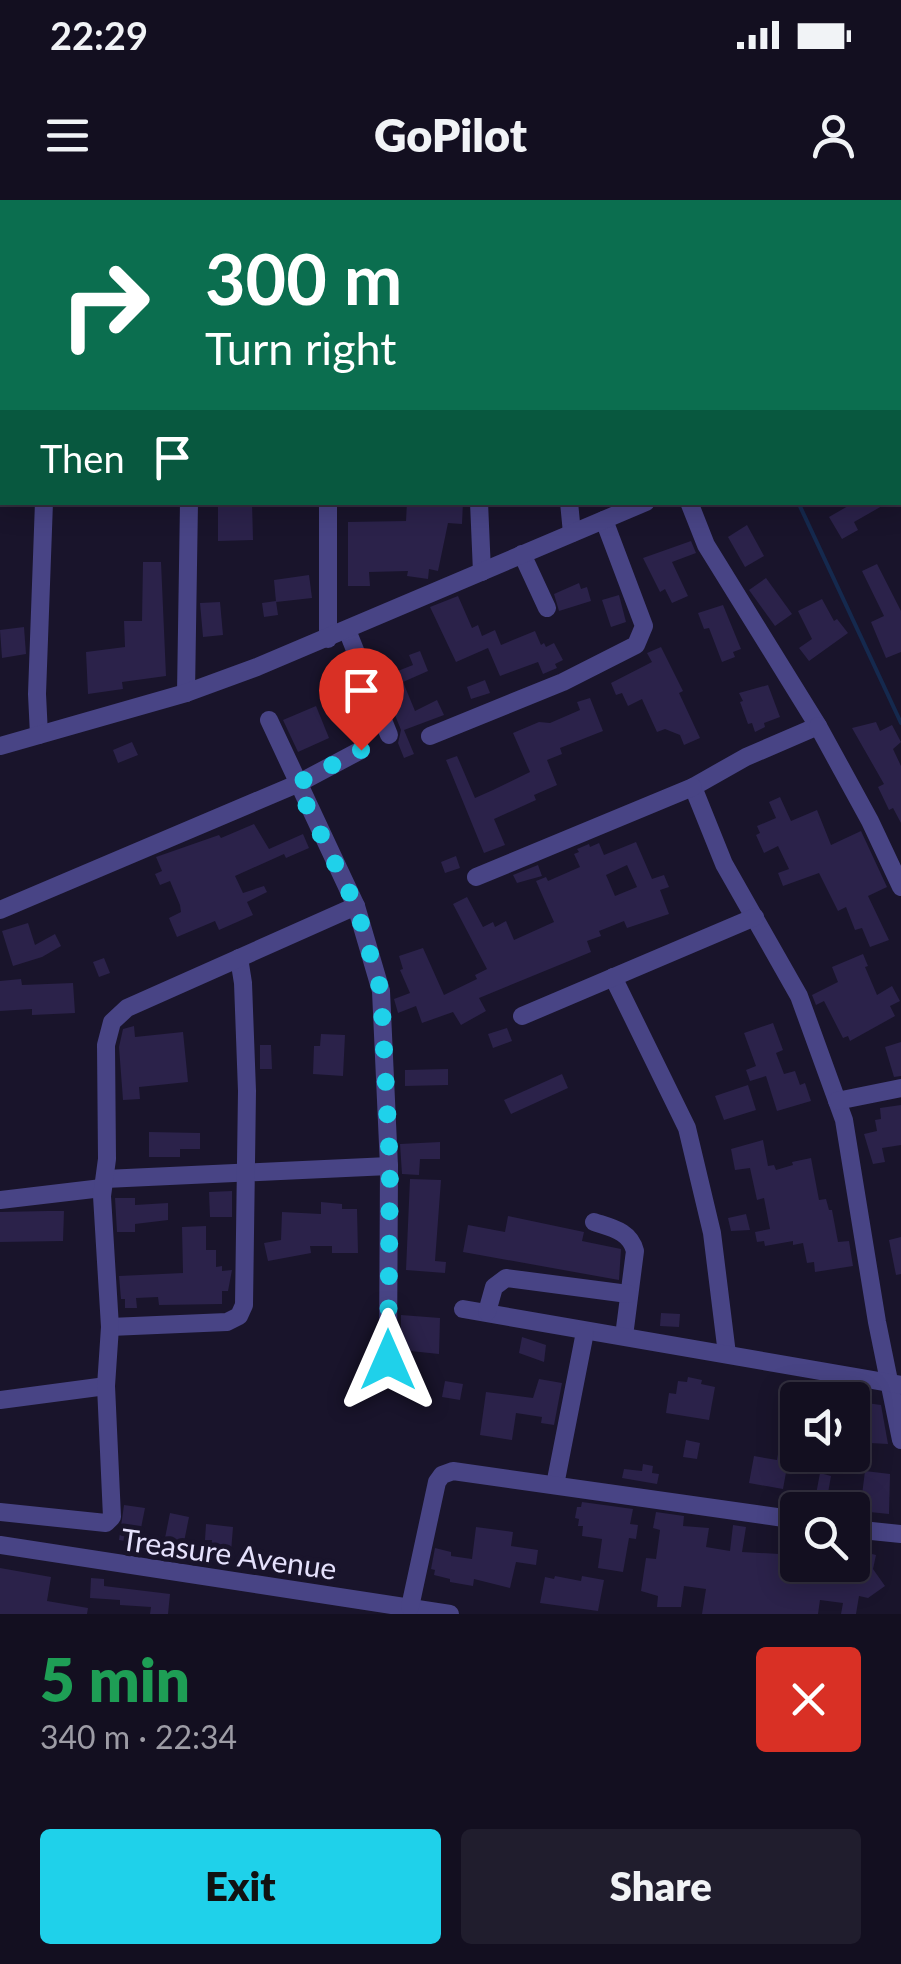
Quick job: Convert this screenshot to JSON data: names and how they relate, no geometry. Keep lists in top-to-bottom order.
{
  "streets": {
    "street": ["Treasure Avenue"]
  },
  "page": {
    "status": "22:29",
    "header": "GoPilot",
    "turn": ["300 m", "Turn right"],
    "then": "Then",
    "heading": ["5 min", "340 m · 22:34"],
    "buttons": ["Exit", "Share"]
  }
}
